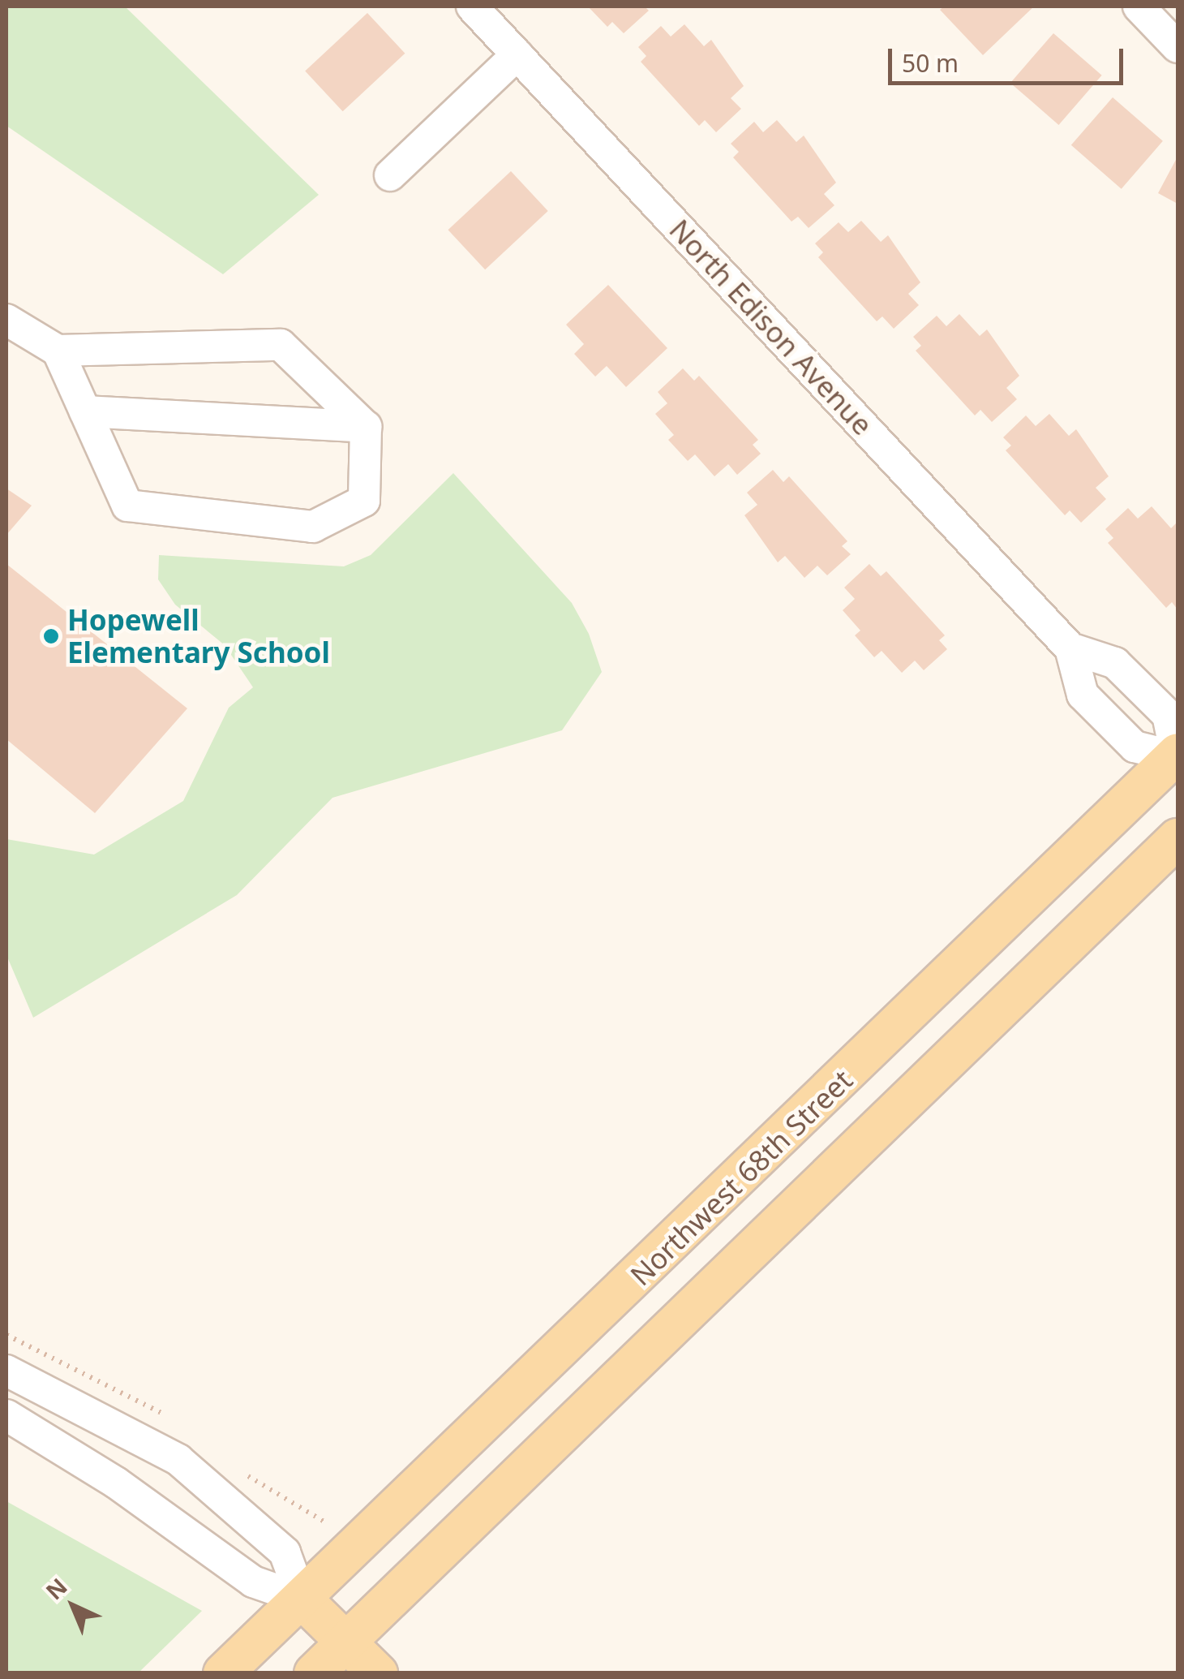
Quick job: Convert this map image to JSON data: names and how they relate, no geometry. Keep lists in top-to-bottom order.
{
  "streets": {
    "main road": ["Northwest 68th Street"],
    "street": ["North Edison Avenue"]
  },
  "crossings": [
    ["North Edison Avenue", "Northwest 68th Street"]
  ],
  "places": ["Hopewell Elementary School"],
  "scale_bar": "50 m",
  "north": "top left"
}
